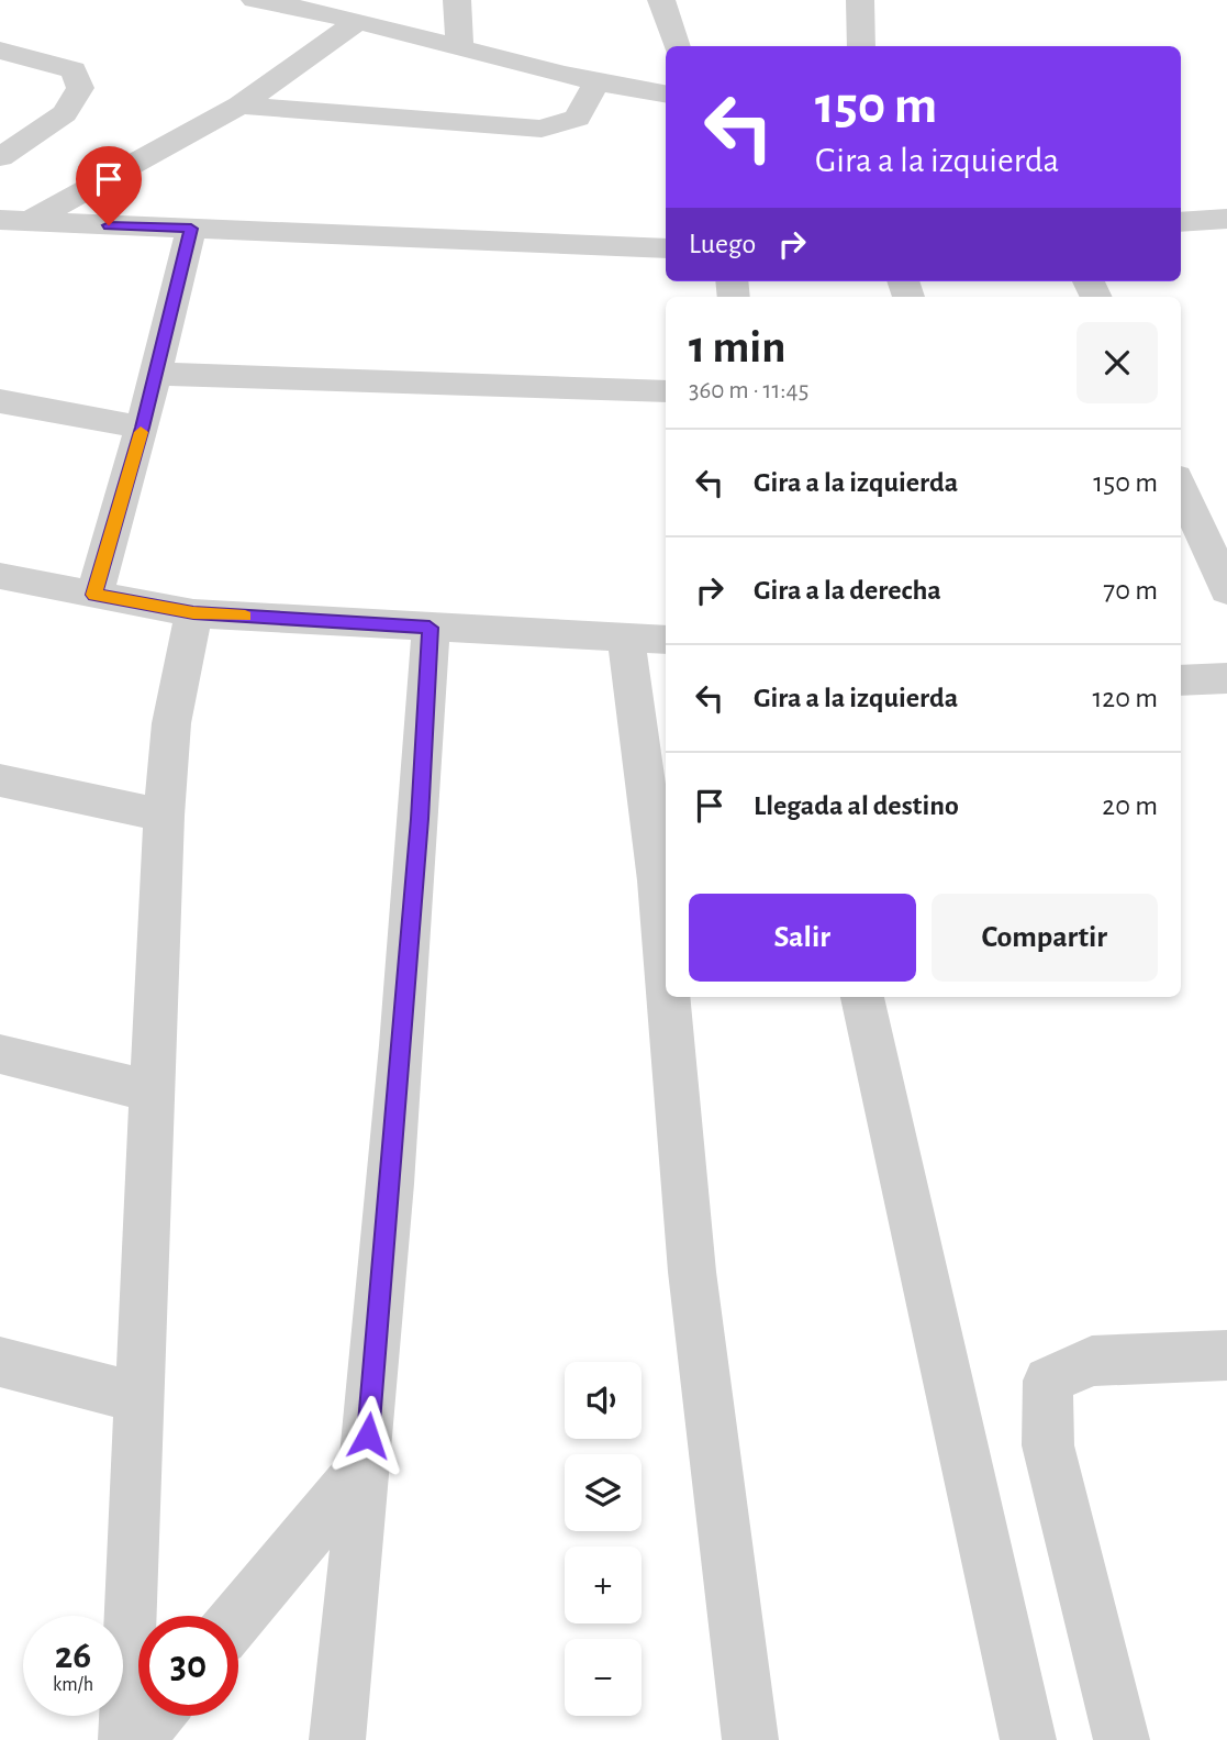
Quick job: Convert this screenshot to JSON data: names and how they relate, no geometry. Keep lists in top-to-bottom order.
{
  "page": {
    "turn": ["150 m", "Gira a la izquierda"],
    "then": "Luego",
    "heading": ["1 min", "360 m · 11:45"],
    "list": [
      {
        "name": "Gira a la izquierda",
        "value": "150 m"
      },
      {
        "name": "Gira a la derecha",
        "value": "70 m"
      },
      {
        "name": "Gira a la izquierda",
        "value": "120 m"
      },
      {
        "name": "Llegada al destino",
        "value": "20 m"
      }
    ],
    "buttons": ["Salir", "Compartir"],
    "map_buttons": ["+", "−"],
    "speed": "26 km/h",
    "limit": "30"
  }
}
